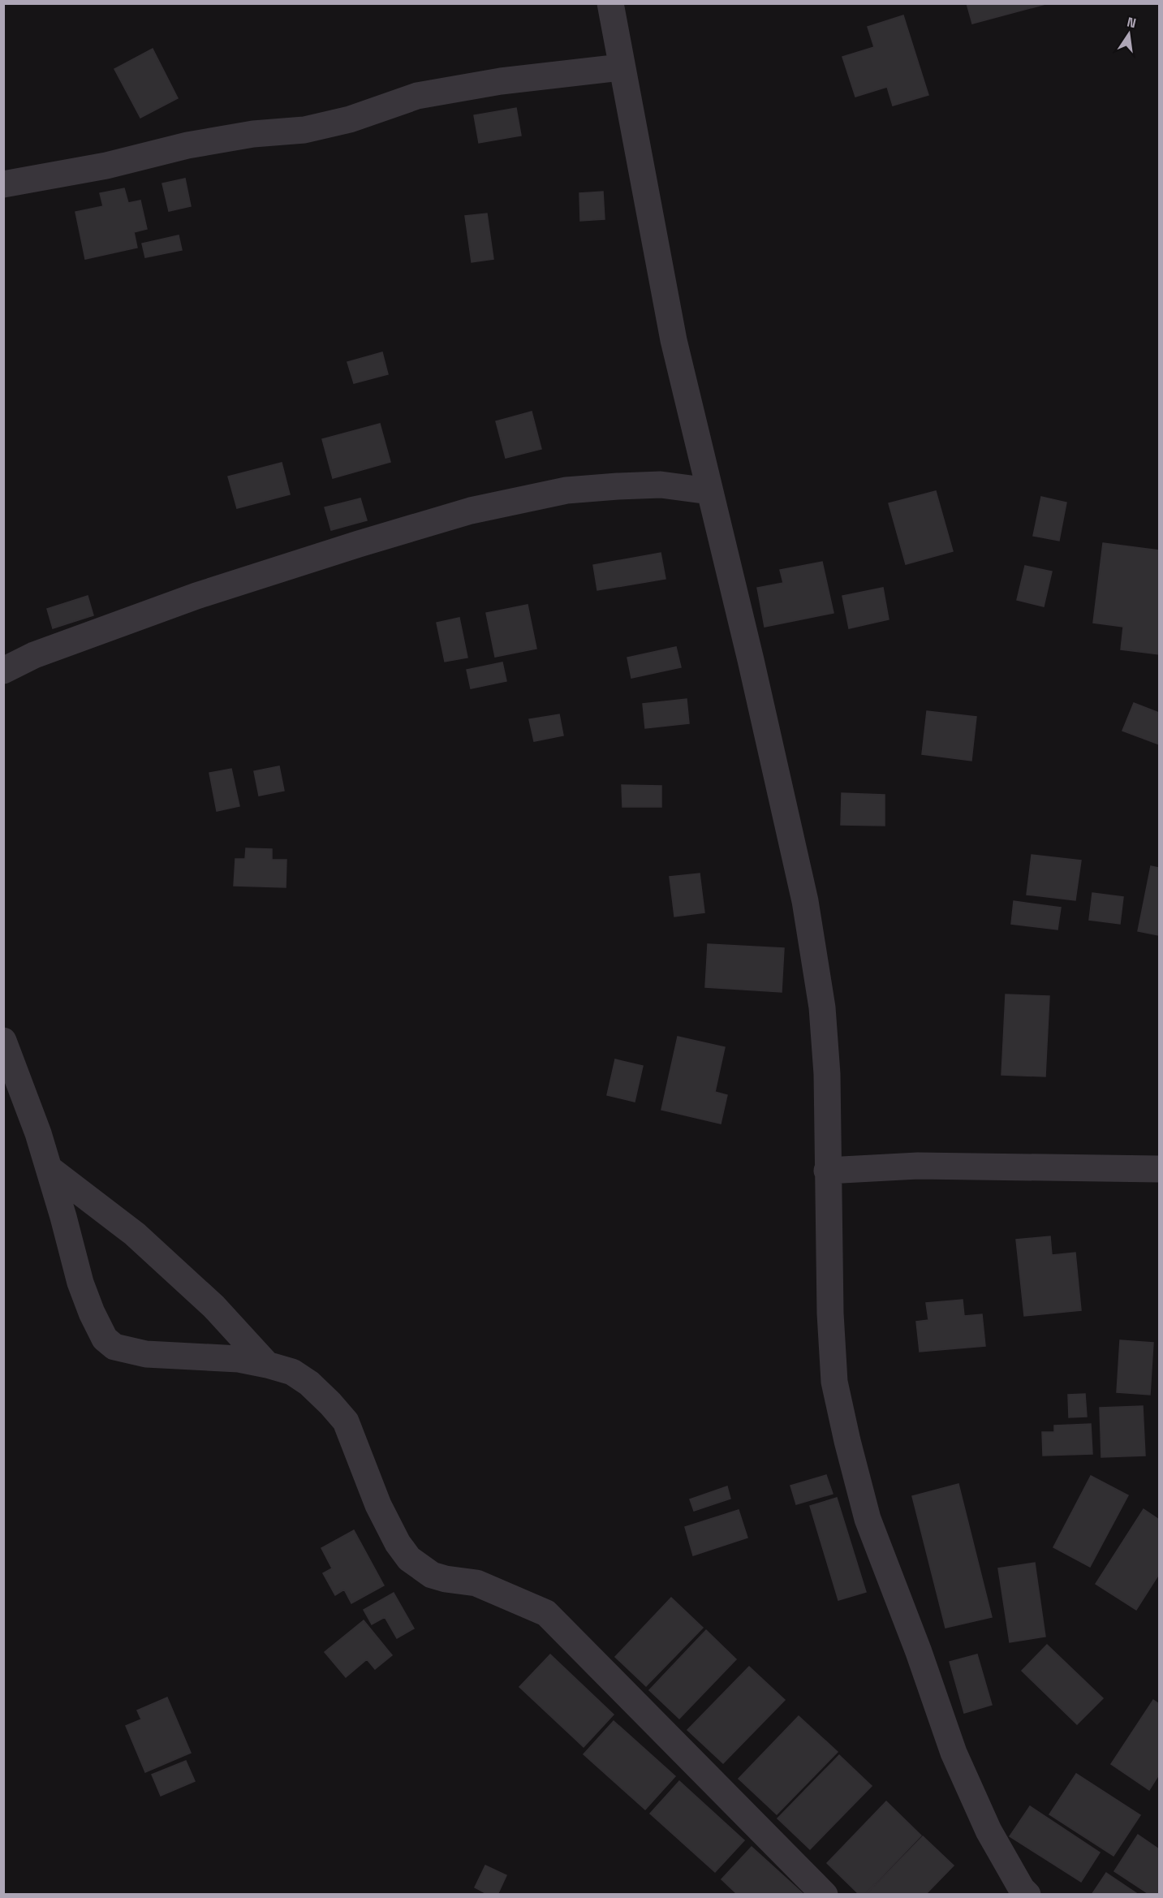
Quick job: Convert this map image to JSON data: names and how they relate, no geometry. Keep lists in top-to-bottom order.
{
  "north": "top"
}
